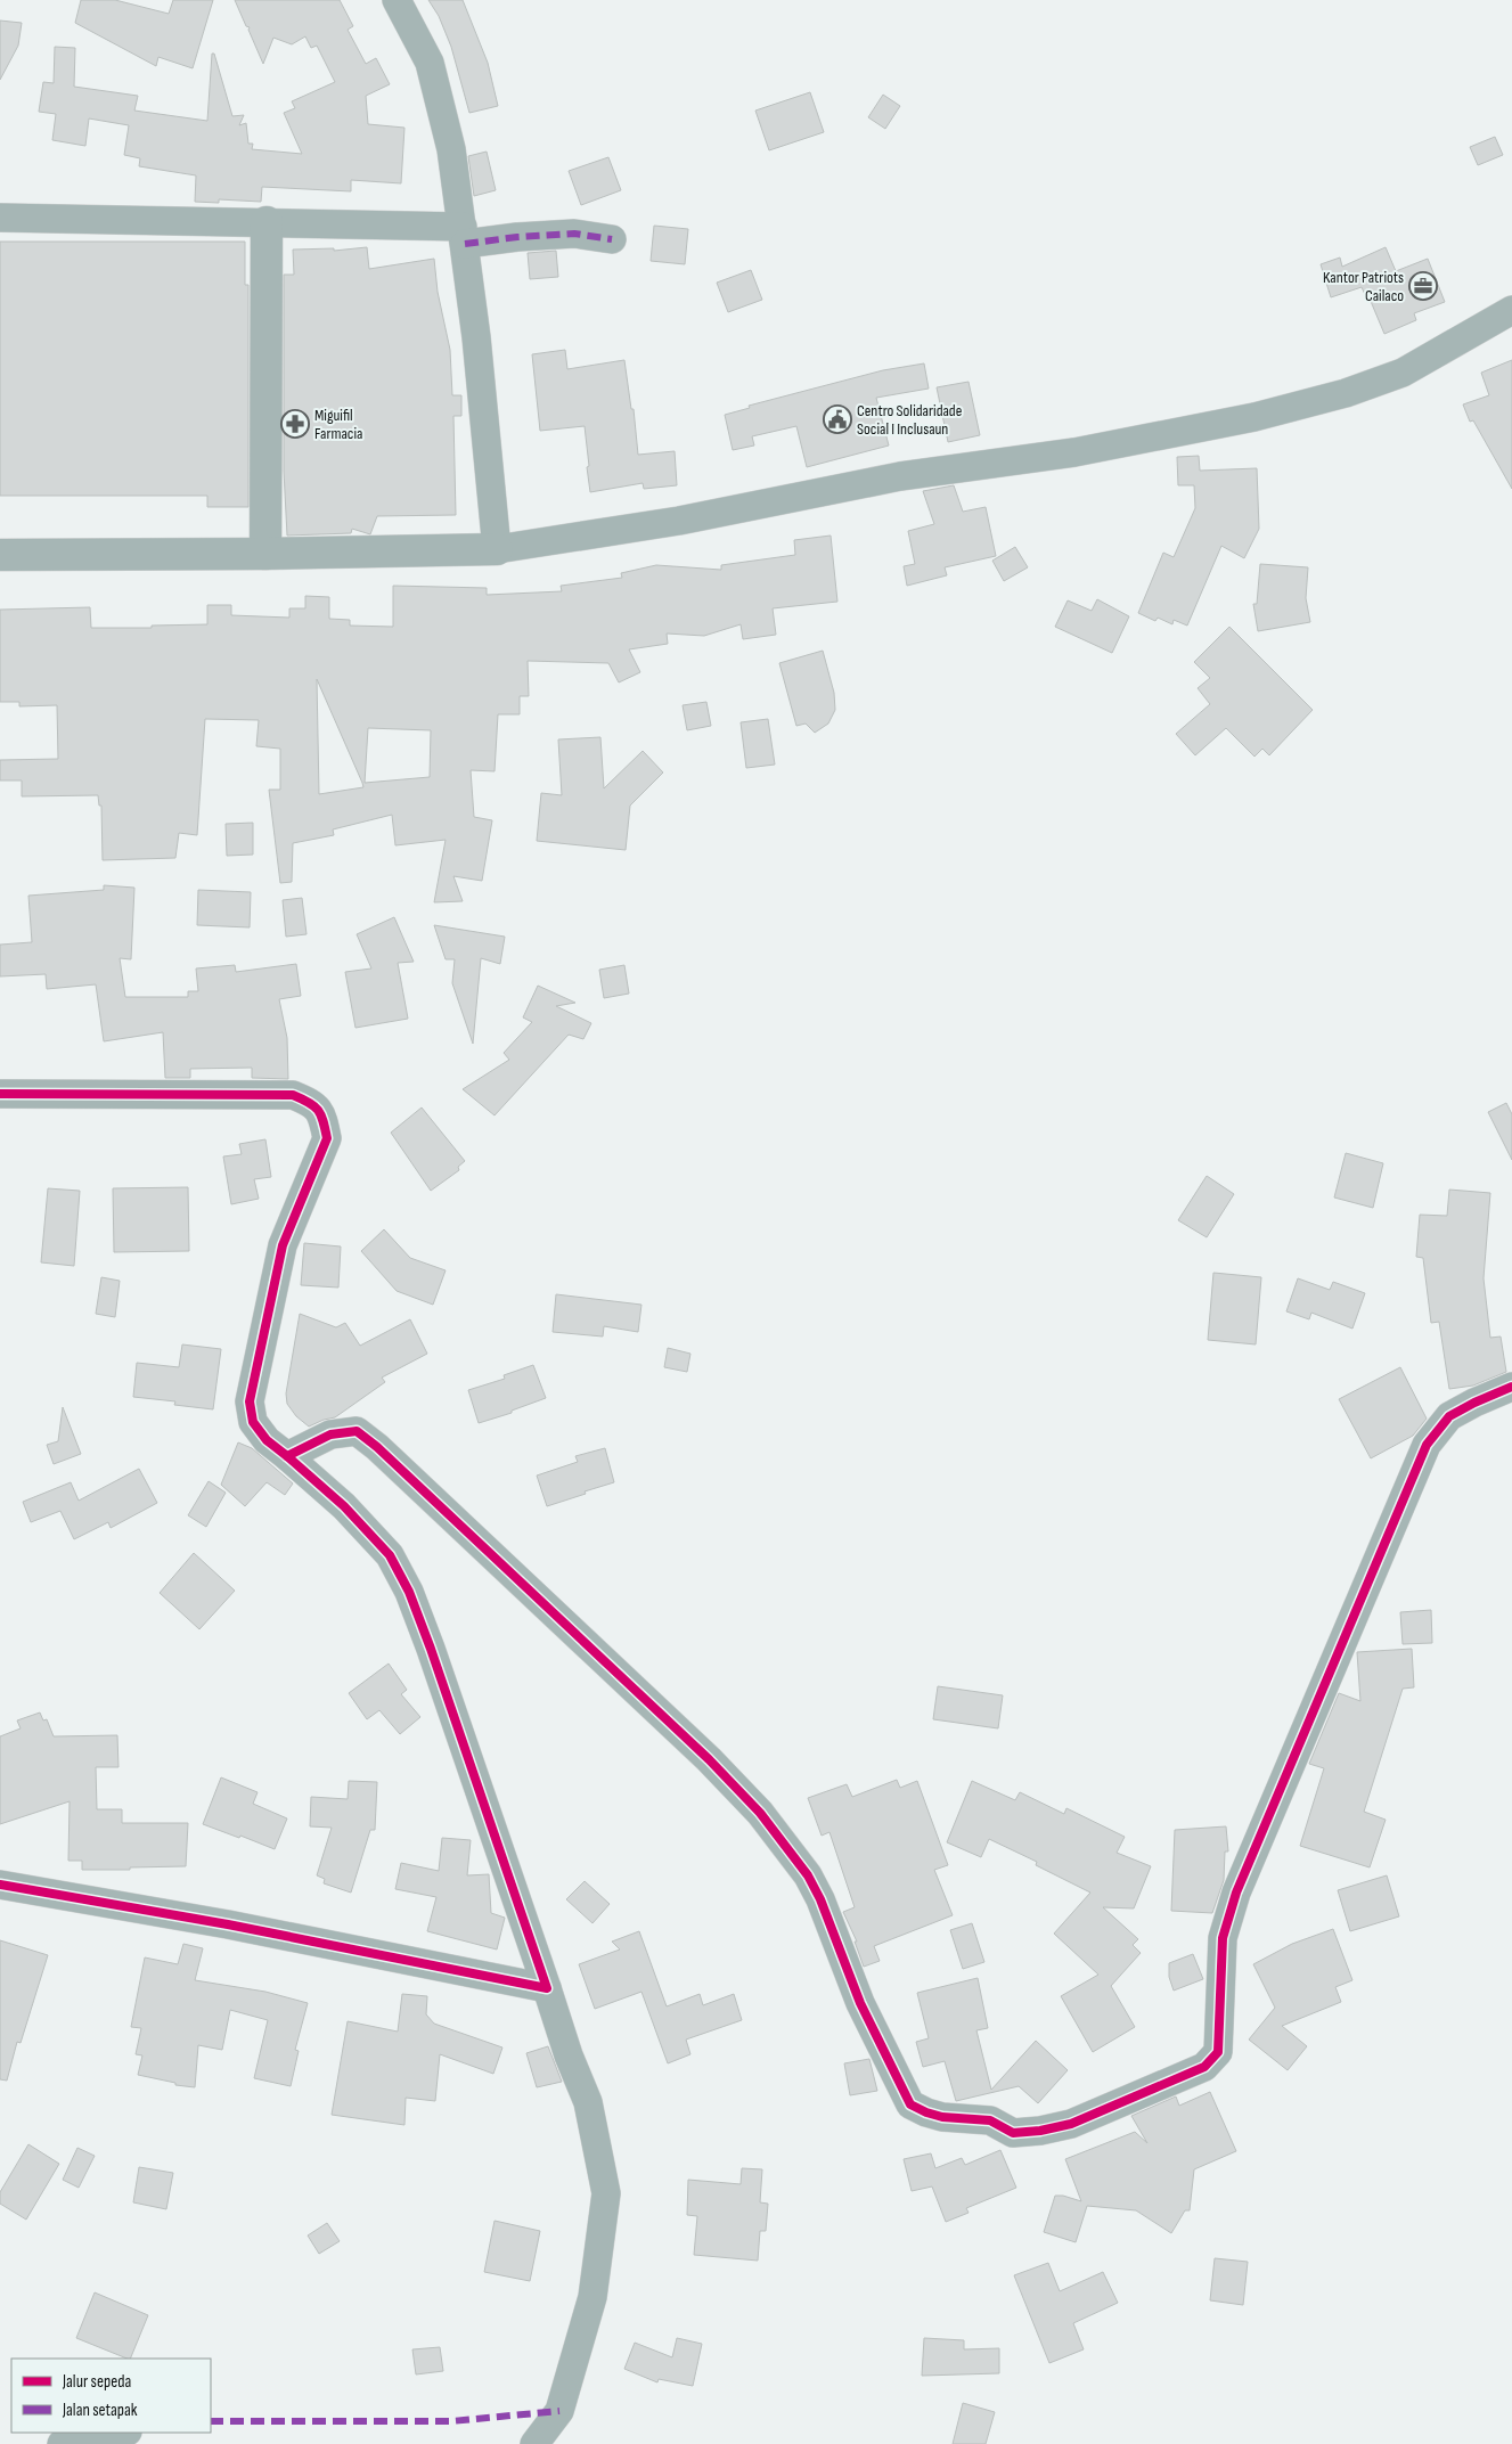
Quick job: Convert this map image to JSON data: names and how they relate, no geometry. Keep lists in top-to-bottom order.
{
  "places": {
    "office": ["Kantor Patriots Cailaco"],
    "public building": ["Centro Solidaridade Social I Inclusaun"],
    "pharmacy": ["Miguifil Farmacia"]
  },
  "legend": ["Jalur sepeda", "Jalan setapak"]
}
